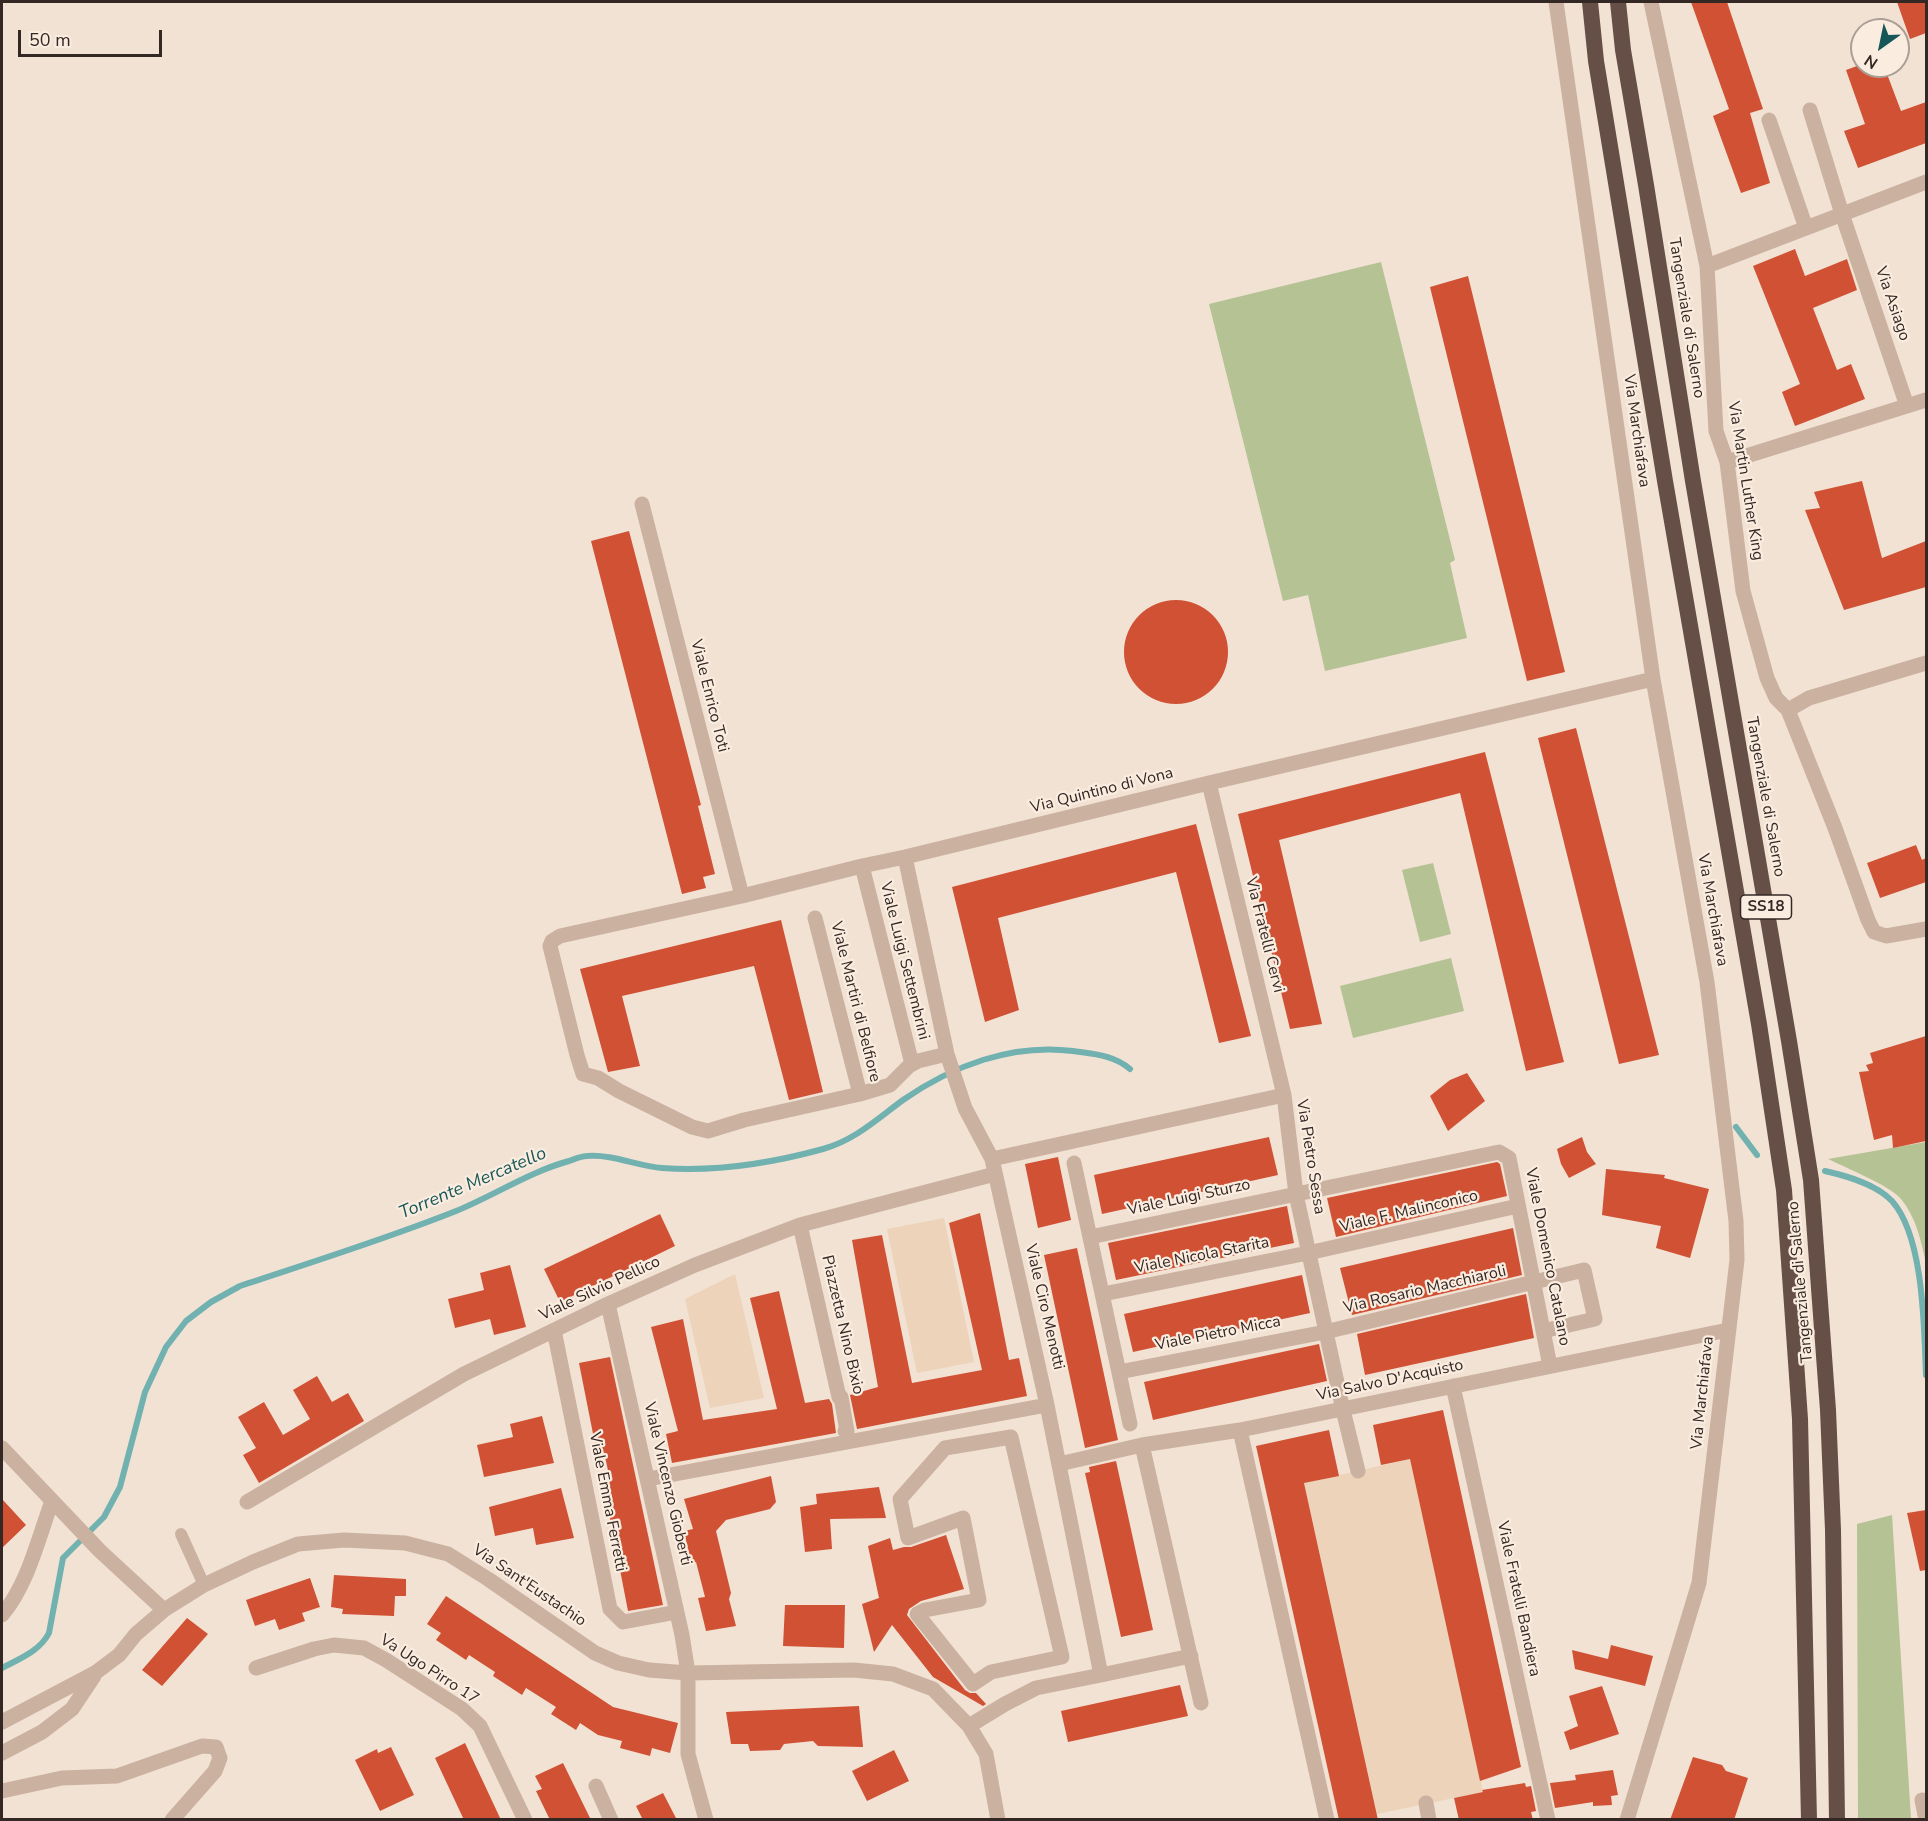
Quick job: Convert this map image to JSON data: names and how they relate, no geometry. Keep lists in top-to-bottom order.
{
  "streets": {
    "highway": ["Tangenziale di Salerno", "SS18"],
    "street": [
      "Via Asiago",
      "Via Marchiafava",
      "Via Martin Luther King",
      "Viale Enrico Toti",
      "Via Quintino di Vona",
      "Via Fratelli Cervi",
      "Viale Luigi Settembrini",
      "Viale Martiri di Belfiore",
      "Via Pietro Sessa",
      "Viale Luigi Sturzo",
      "Viale F. Malinconico",
      "Viale Nicola Starita",
      "Viale Domenico Catalano",
      "Viale Silvio Pellico",
      "Via Rosario Macchiaroli",
      "Viale Ciro Menotti",
      "Piazzetta Nino Bixio",
      "Viale Pietro Micca",
      "Via Salvo D'Acquisto",
      "Viale Vincenzo Gioberti",
      "Viale Emma Ferretti",
      "Via Sant'Eustachio",
      "Viale Fratelli Bandiera",
      "Va Ugo Pirro 17"
    ]
  },
  "crossings": [
    ["Via Marchiafava", "Via Quintino di Vona"],
    ["Via Marchiafava", "Via Salvo D'Acquisto"],
    ["Viale Enrico Toti", "Via Quintino di Vona"],
    ["Via Quintino di Vona", "Via Fratelli Cervi"],
    ["Via Quintino di Vona", "Viale Luigi Settembrini"],
    ["Via Quintino di Vona", "Viale Martiri di Belfiore"],
    ["Via Fratelli Cervi", "Via Pietro Sessa"],
    ["Viale Luigi Settembrini", "Viale Martiri di Belfiore"],
    ["Viale Luigi Settembrini", "Viale Ciro Menotti"],
    ["Via Pietro Sessa", "Viale Luigi Sturzo"],
    ["Via Pietro Sessa", "Viale F. Malinconico"],
    ["Via Pietro Sessa", "Viale Nicola Starita"],
    ["Via Pietro Sessa", "Viale Domenico Catalano"],
    ["Via Pietro Sessa", "Viale Silvio Pellico"],
    ["Via Pietro Sessa", "Via Rosario Macchiaroli"],
    ["Via Pietro Sessa", "Viale Ciro Menotti"],
    ["Via Pietro Sessa", "Viale Pietro Micca"],
    ["Via Pietro Sessa", "Via Salvo D'Acquisto"],
    ["Viale Luigi Sturzo", "Viale Domenico Catalano"],
    ["Viale F. Malinconico", "Viale Nicola Starita"],
    ["Viale F. Malinconico", "Viale Domenico Catalano"],
    ["Viale Domenico Catalano", "Via Rosario Macchiaroli"],
    ["Viale Domenico Catalano", "Via Salvo D'Acquisto"],
    ["Viale Silvio Pellico", "Viale Ciro Menotti"],
    ["Viale Silvio Pellico", "Piazzetta Nino Bixio"],
    ["Viale Silvio Pellico", "Viale Vincenzo Gioberti"],
    ["Viale Silvio Pellico", "Viale Emma Ferretti"],
    ["Via Rosario Macchiaroli", "Viale Pietro Micca"],
    ["Viale Ciro Menotti", "Via Salvo D'Acquisto"],
    ["Via Salvo D'Acquisto", "Viale Fratelli Bandiera"],
    ["Viale Vincenzo Gioberti", "Viale Emma Ferretti"],
    ["Viale Vincenzo Gioberti", "Via Sant'Eustachio"]
  ],
  "water": ["Torrente Mercatello"],
  "scale_bar": "50 m",
  "north": "bottom left"
}
